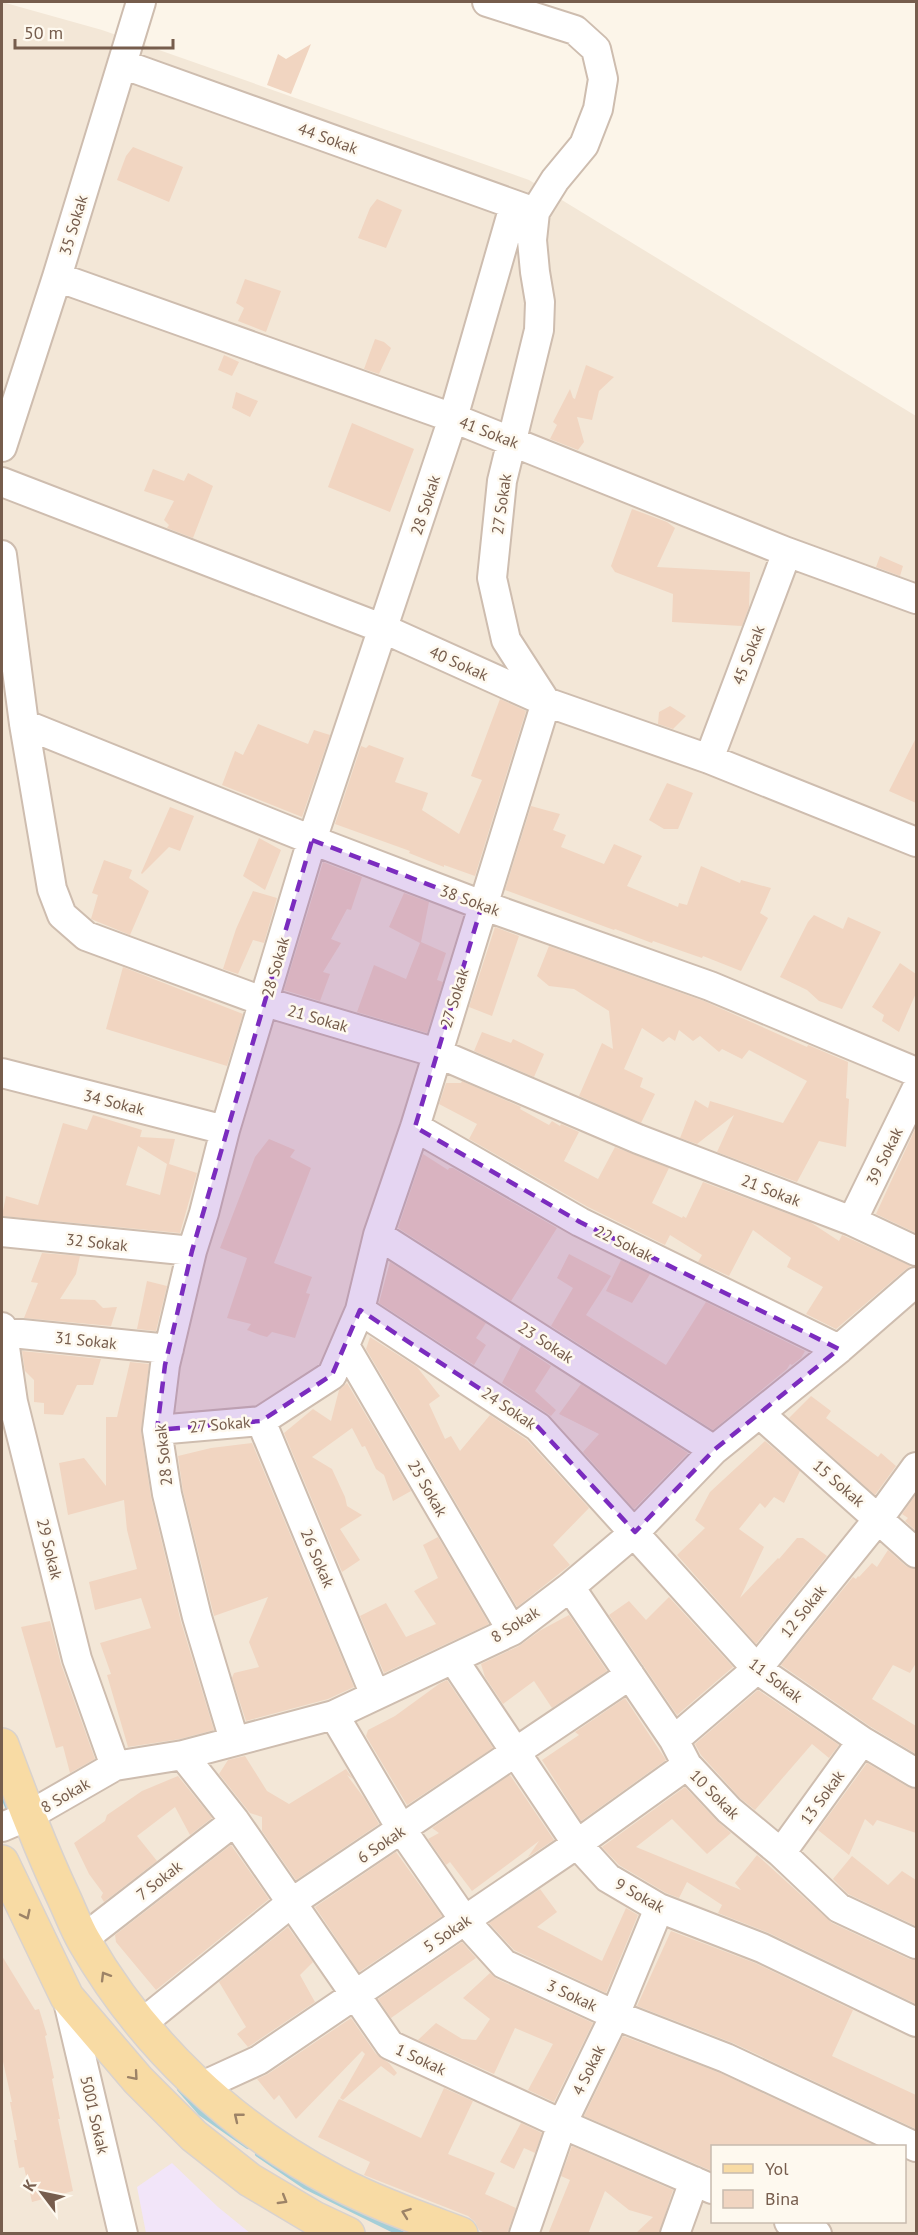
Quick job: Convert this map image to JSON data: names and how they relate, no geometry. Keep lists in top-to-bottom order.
{
  "streets": {
    "street": [
      "44 Sokak",
      "35 Sokak",
      "41 Sokak",
      "27 Sokak",
      "28 Sokak",
      "45 Sokak",
      "40 Sokak",
      "38 Sokak",
      "21 Sokak",
      "34 Sokak",
      "39 Sokak",
      "32 Sokak",
      "22 Sokak",
      "31 Sokak",
      "23 Sokak",
      "24 Sokak",
      "15 Sokak",
      "25 Sokak",
      "29 Sokak",
      "26 Sokak",
      "12 Sokak",
      "8 Sokak",
      "11 Sokak",
      "10 Sokak",
      "13 Sokak",
      "6 Sokak",
      "7 Sokak",
      "9 Sokak",
      "5 Sokak",
      "3 Sokak",
      "1 Sokak",
      "4 Sokak",
      "5001 Sokak"
    ]
  },
  "crossings": [
    ["44 Sokak", "35 Sokak"],
    ["44 Sokak", "27 Sokak"],
    ["44 Sokak", "28 Sokak"],
    ["35 Sokak", "41 Sokak"],
    ["41 Sokak", "27 Sokak"],
    ["41 Sokak", "28 Sokak"],
    ["41 Sokak", "45 Sokak"],
    ["27 Sokak", "28 Sokak"],
    ["27 Sokak", "40 Sokak"],
    ["27 Sokak", "38 Sokak"],
    ["27 Sokak", "21 Sokak"],
    ["27 Sokak", "22 Sokak"],
    ["27 Sokak", "23 Sokak"],
    ["27 Sokak", "24 Sokak"],
    ["27 Sokak", "25 Sokak"],
    ["27 Sokak", "26 Sokak"],
    ["28 Sokak", "40 Sokak"],
    ["28 Sokak", "38 Sokak"],
    ["28 Sokak", "21 Sokak"],
    ["28 Sokak", "34 Sokak"],
    ["28 Sokak", "32 Sokak"],
    ["28 Sokak", "31 Sokak"],
    ["28 Sokak", "8 Sokak"],
    ["45 Sokak", "40 Sokak"],
    ["38 Sokak", "21 Sokak"],
    ["21 Sokak", "39 Sokak"],
    ["22 Sokak", "8 Sokak"],
    ["31 Sokak", "29 Sokak"],
    ["23 Sokak", "8 Sokak"],
    ["24 Sokak", "8 Sokak"],
    ["24 Sokak", "11 Sokak"],
    ["15 Sokak", "12 Sokak"],
    ["15 Sokak", "8 Sokak"],
    ["25 Sokak", "8 Sokak"],
    ["29 Sokak", "8 Sokak"],
    ["26 Sokak", "8 Sokak"],
    ["12 Sokak", "11 Sokak"],
    ["12 Sokak", "10 Sokak"],
    ["8 Sokak", "11 Sokak"],
    ["8 Sokak", "10 Sokak"],
    ["8 Sokak", "9 Sokak"],
    ["8 Sokak", "3 Sokak"],
    ["8 Sokak", "1 Sokak"],
    ["11 Sokak", "13 Sokak"],
    ["10 Sokak", "13 Sokak"],
    ["10 Sokak", "6 Sokak"],
    ["10 Sokak", "5 Sokak"],
    ["6 Sokak", "9 Sokak"],
    ["6 Sokak", "3 Sokak"],
    ["6 Sokak", "1 Sokak"],
    ["7 Sokak", "1 Sokak"],
    ["9 Sokak", "5 Sokak"],
    ["9 Sokak", "4 Sokak"],
    ["5 Sokak", "3 Sokak"],
    ["5 Sokak", "1 Sokak"],
    ["3 Sokak", "4 Sokak"],
    ["1 Sokak", "4 Sokak"]
  ],
  "legend": ["Yol", "Bina"],
  "scale_bar": "50 m",
  "north": "top left"
}
